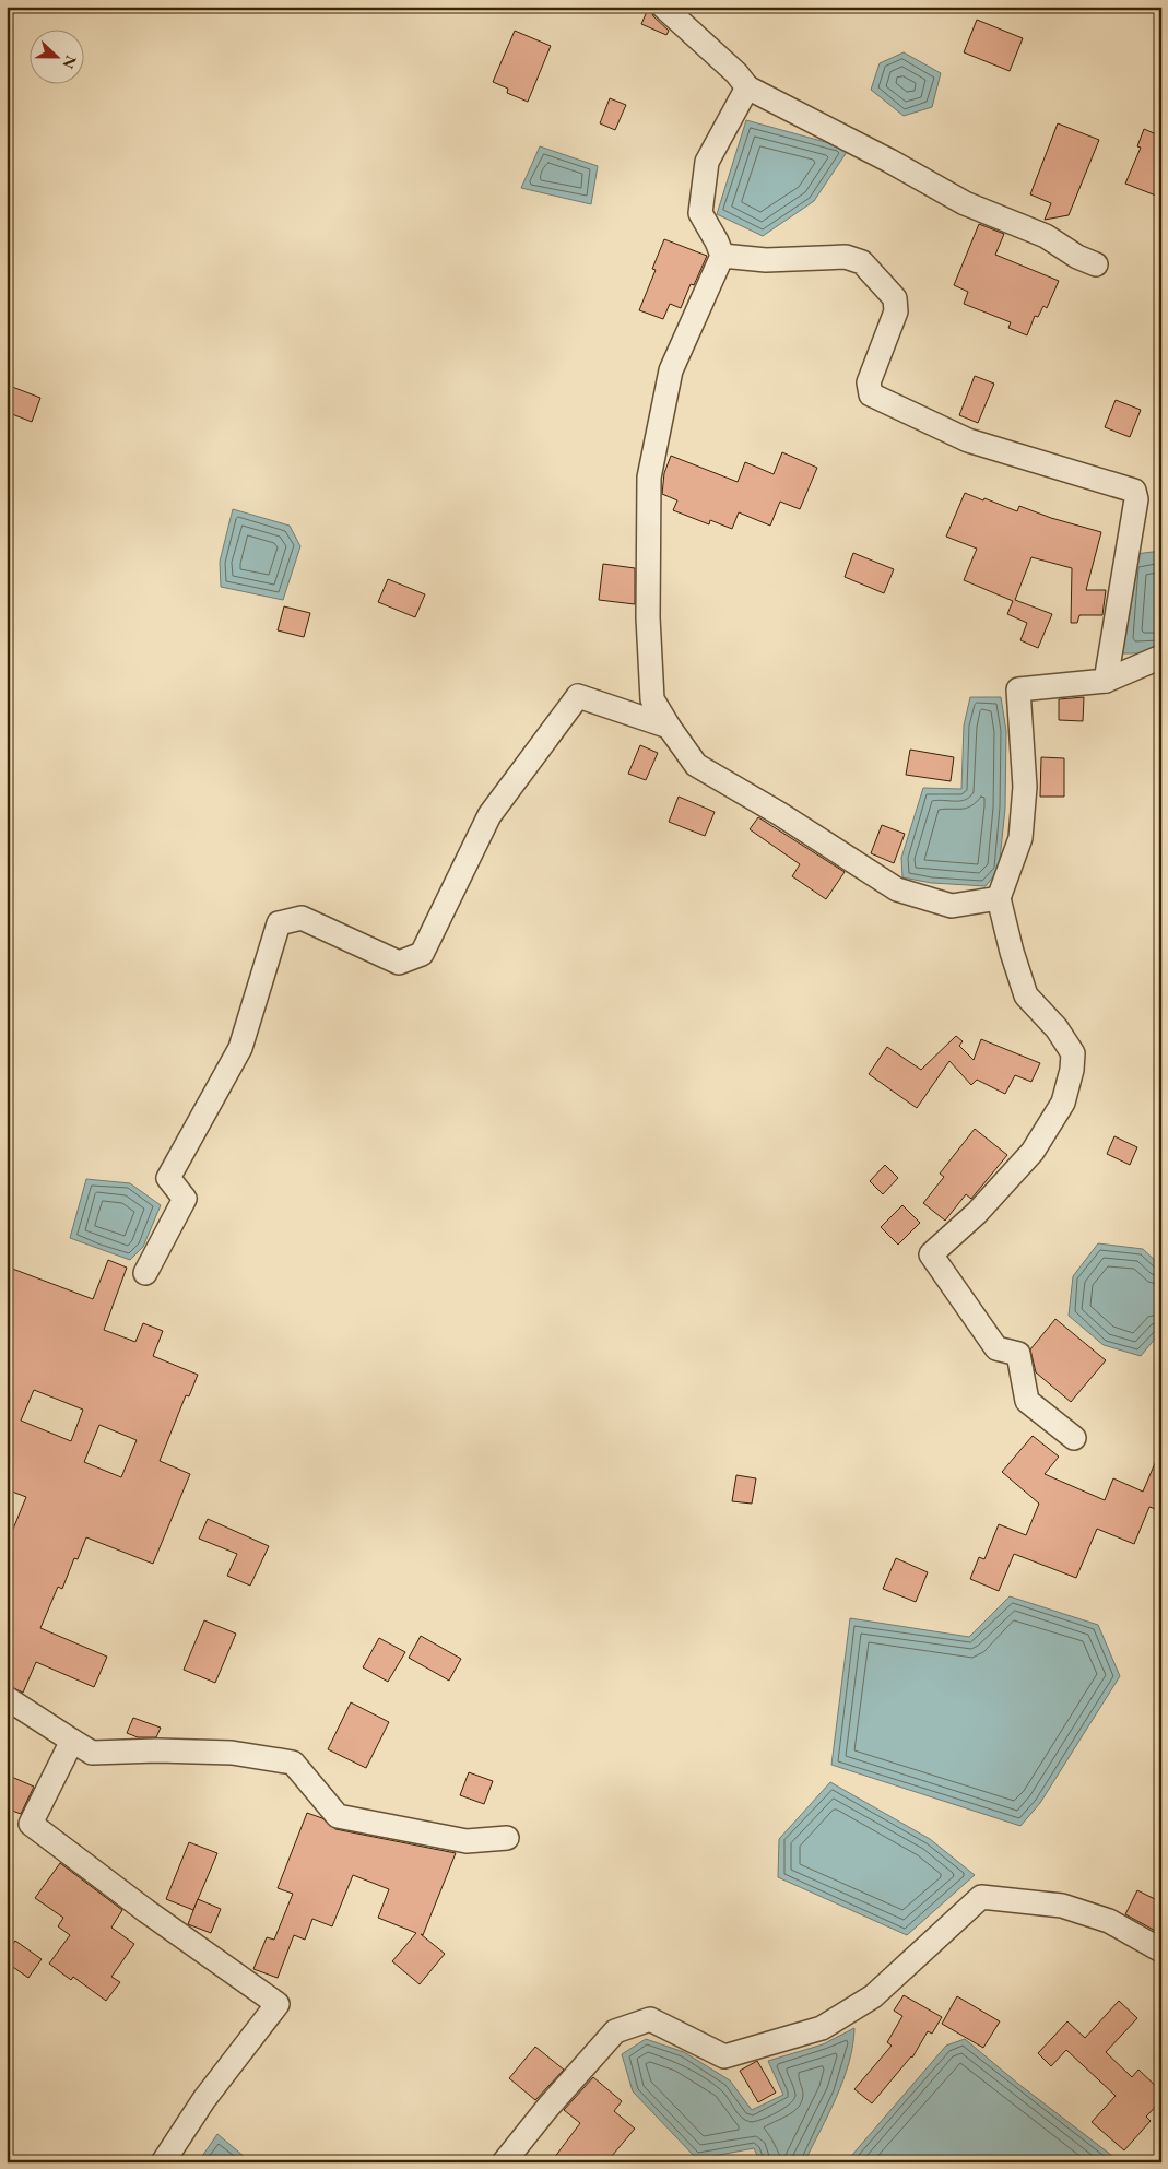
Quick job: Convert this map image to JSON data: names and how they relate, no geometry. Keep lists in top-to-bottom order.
{
  "north": "right"
}
